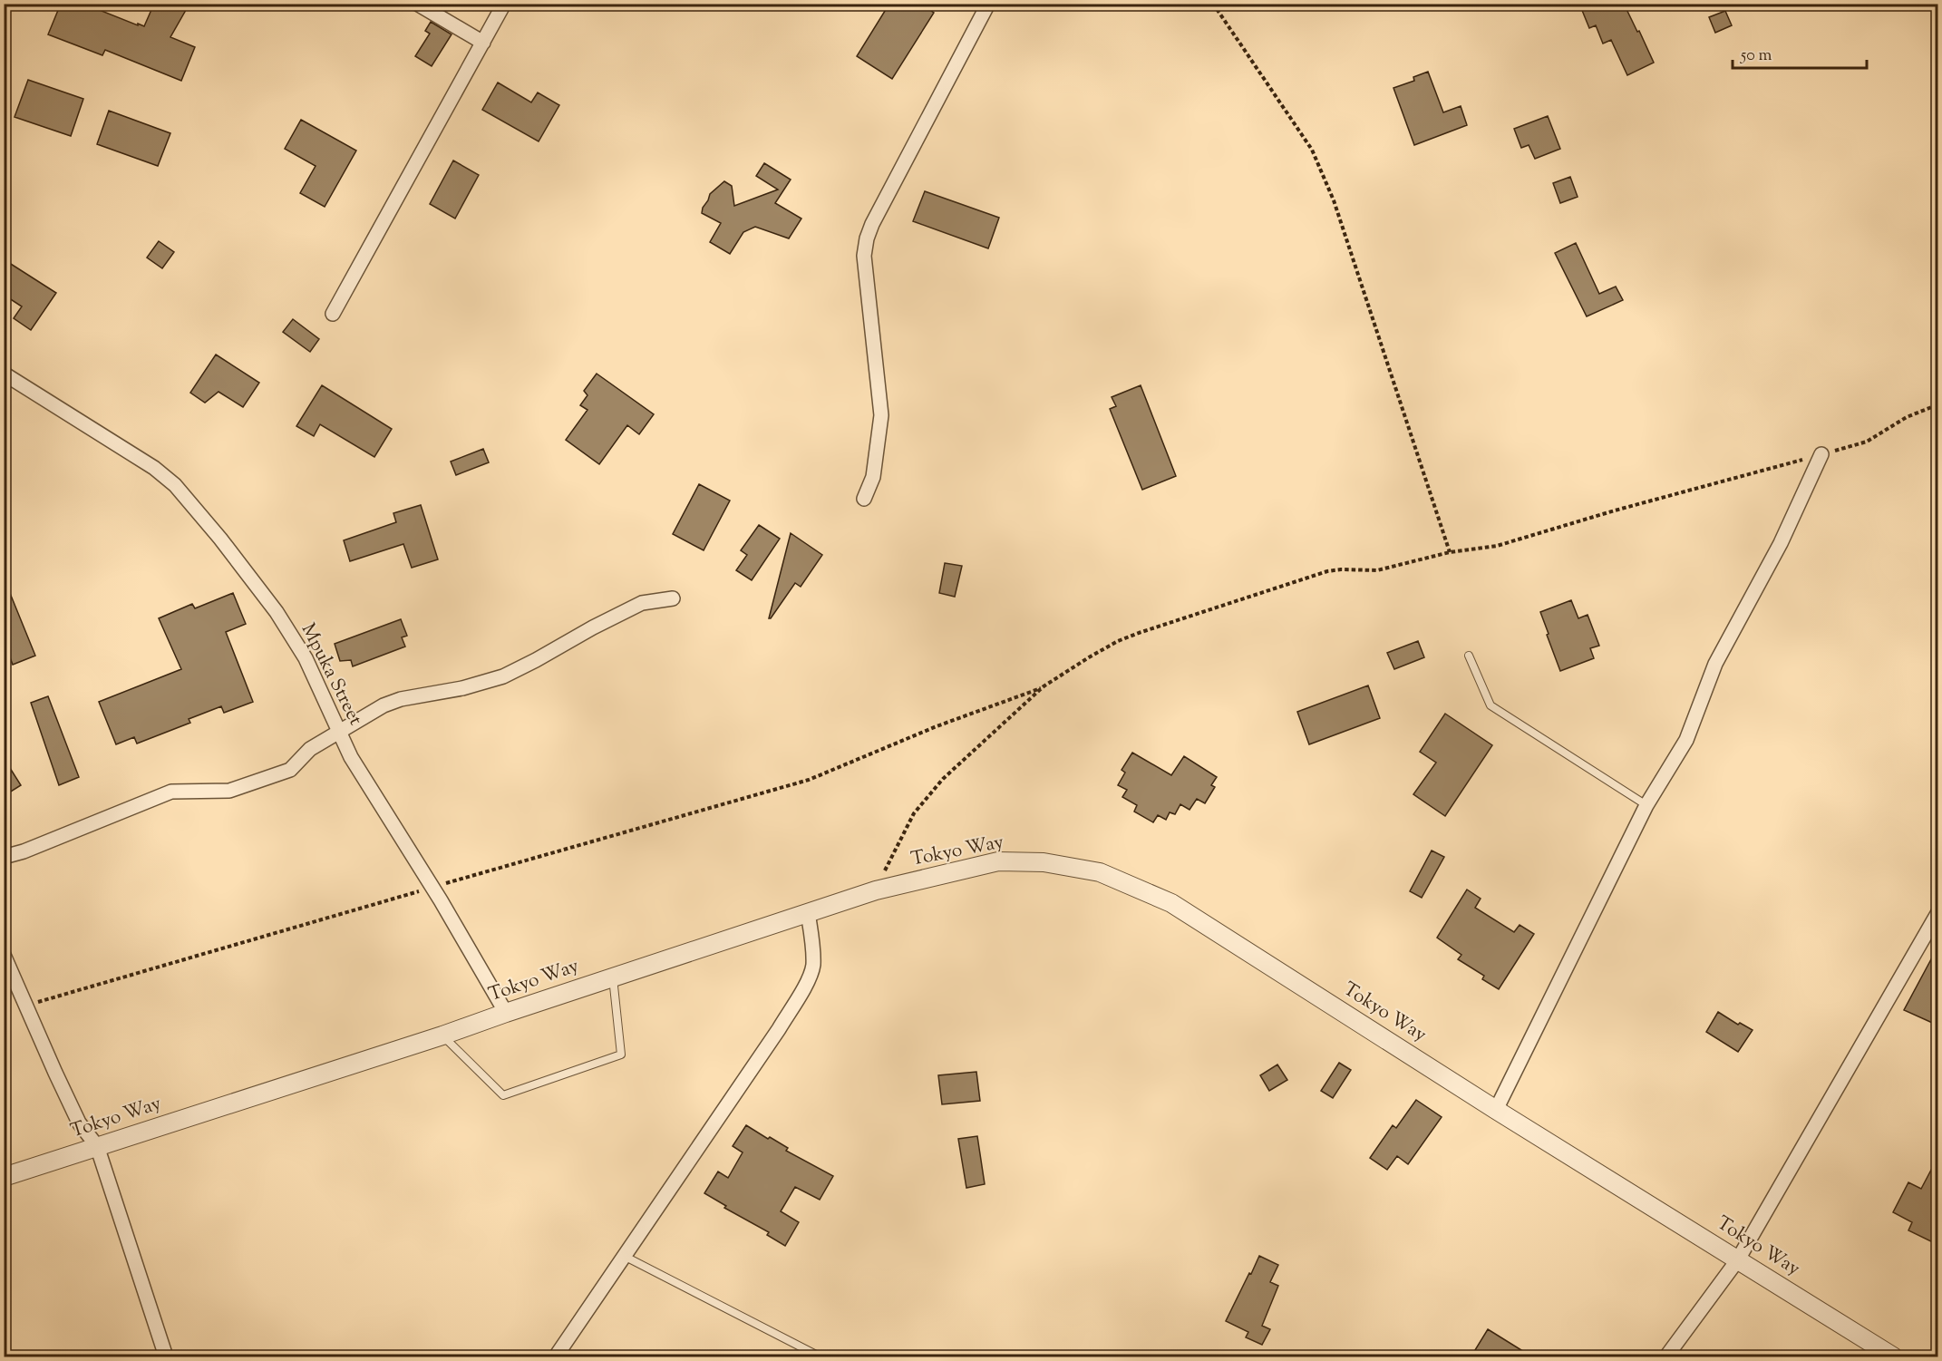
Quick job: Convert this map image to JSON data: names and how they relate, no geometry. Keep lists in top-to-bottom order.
{
  "streets": {
    "street": ["Mpuka Street", "Tokyo Way"]
  },
  "crossings": [
    ["Mpuka Street", "Tokyo Way"]
  ],
  "scale_bar": "50 m"
}
